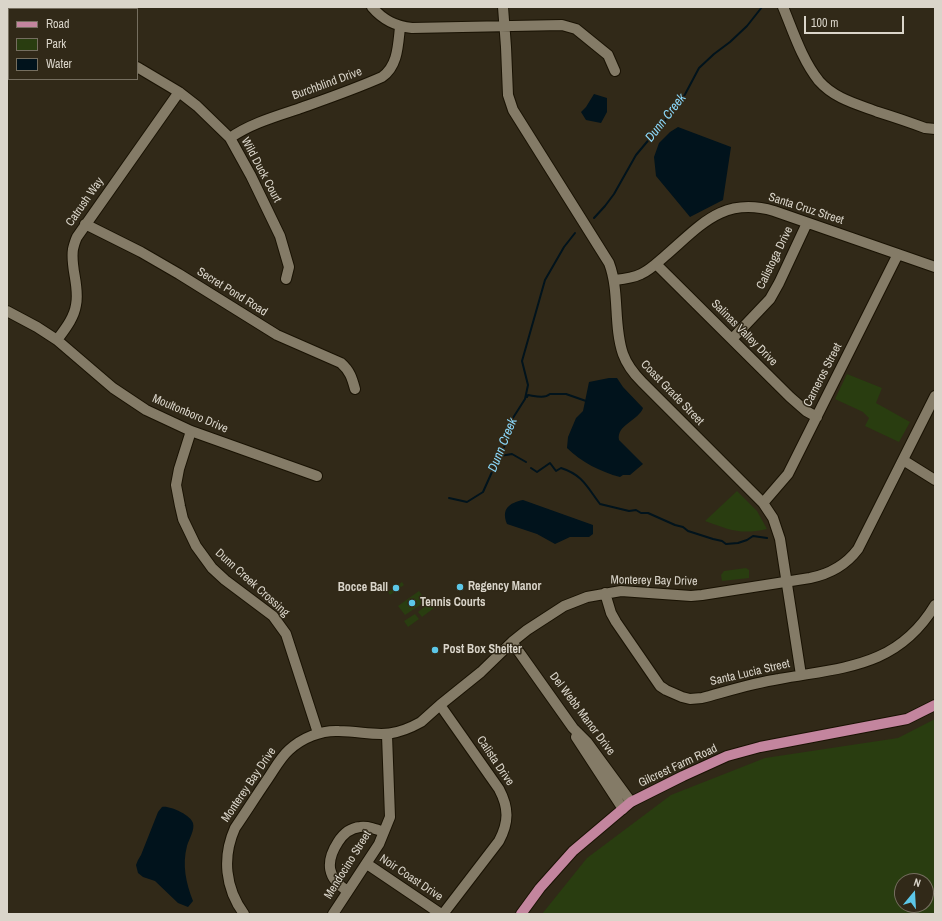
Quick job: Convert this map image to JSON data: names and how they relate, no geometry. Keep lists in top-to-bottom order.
{
  "streets": {
    "main road": ["Gilcrest Farm Road"],
    "street": [
      "Burchblind Drive",
      "Wild Duck Court",
      "Catrush Way",
      "Santa Cruz Street",
      "Calistoga Drive",
      "Secret Pond Road",
      "Salinas Valley Drive",
      "Carneros Street",
      "Coast Grade Street",
      "Moultonboro Drive",
      "Monterey Bay Drive",
      "Dunn Creek Crossing",
      "Santa Lucia Street",
      "Del Webb Manor Drive",
      "Calista Drive",
      "Mendocino Street",
      "Noir Coast Drive"
    ]
  },
  "crossings": [
    ["Burchblind Drive", "Wild Duck Court"],
    ["Wild Duck Court", "Catrush Way"],
    ["Catrush Way", "Secret Pond Road"],
    ["Catrush Way", "Moultonboro Drive"],
    ["Santa Cruz Street", "Calistoga Drive"],
    ["Santa Cruz Street", "Salinas Valley Drive"],
    ["Santa Cruz Street", "Carneros Street"],
    ["Santa Cruz Street", "Coast Grade Street"],
    ["Calistoga Drive", "Salinas Valley Drive"],
    ["Salinas Valley Drive", "Carneros Street"],
    ["Carneros Street", "Coast Grade Street"],
    ["Coast Grade Street", "Monterey Bay Drive"],
    ["Coast Grade Street", "Santa Lucia Street"],
    ["Moultonboro Drive", "Dunn Creek Crossing"],
    ["Monterey Bay Drive", "Dunn Creek Crossing"],
    ["Monterey Bay Drive", "Santa Lucia Street"],
    ["Monterey Bay Drive", "Del Webb Manor Drive"],
    ["Monterey Bay Drive", "Calista Drive"],
    ["Monterey Bay Drive", "Mendocino Street"],
    ["Del Webb Manor Drive", "Gilcrest Farm Road"],
    ["Calista Drive", "Noir Coast Drive"],
    ["Mendocino Street", "Noir Coast Drive"]
  ],
  "water": ["Dunn Creek"],
  "places": [
    "Regency Manor",
    "Bocce Ball",
    "Tennis Courts",
    "Post Box Shelter"
  ],
  "legend": ["Road", "Park", "Water"],
  "scale_bar": "100 m",
  "north": "top"
}
